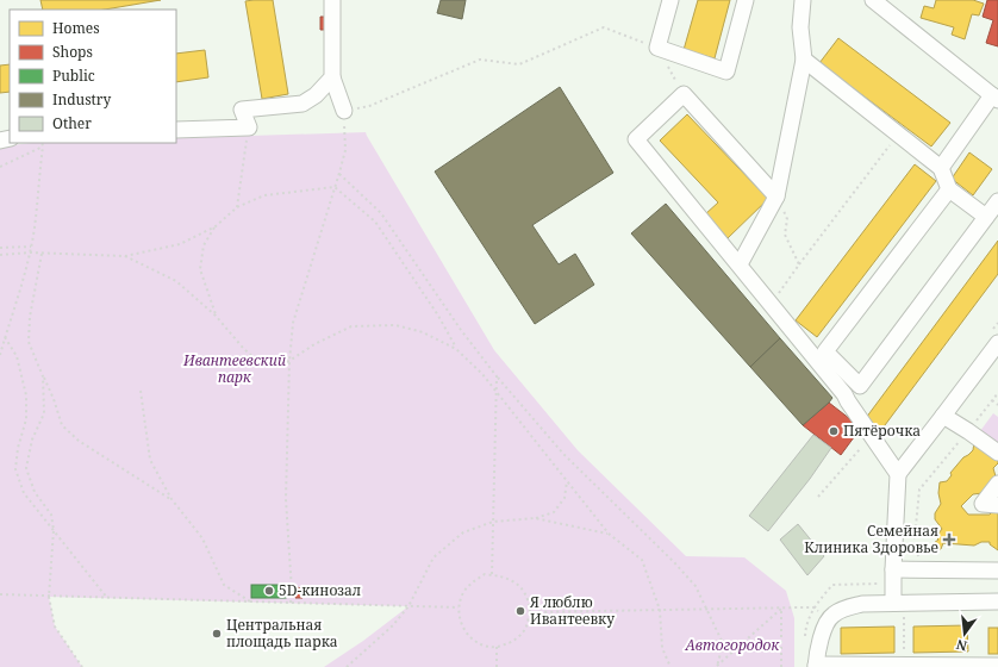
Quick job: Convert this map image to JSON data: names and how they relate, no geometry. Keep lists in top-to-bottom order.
{
  "parks": ["Ивантеевский парк", "Автогородок"],
  "places": {
    "other": [
      "Пятёрочка",
      "5D-кинозал",
      "Я люблю Ивантеевку",
      "Центральная площадь парка"
    ],
    "health": ["Семейная Клиника Здоровье"]
  },
  "legend": [
    "Homes",
    "Shops",
    "Public",
    "Industry",
    "Other"
  ],
  "north": "bottom"
}
